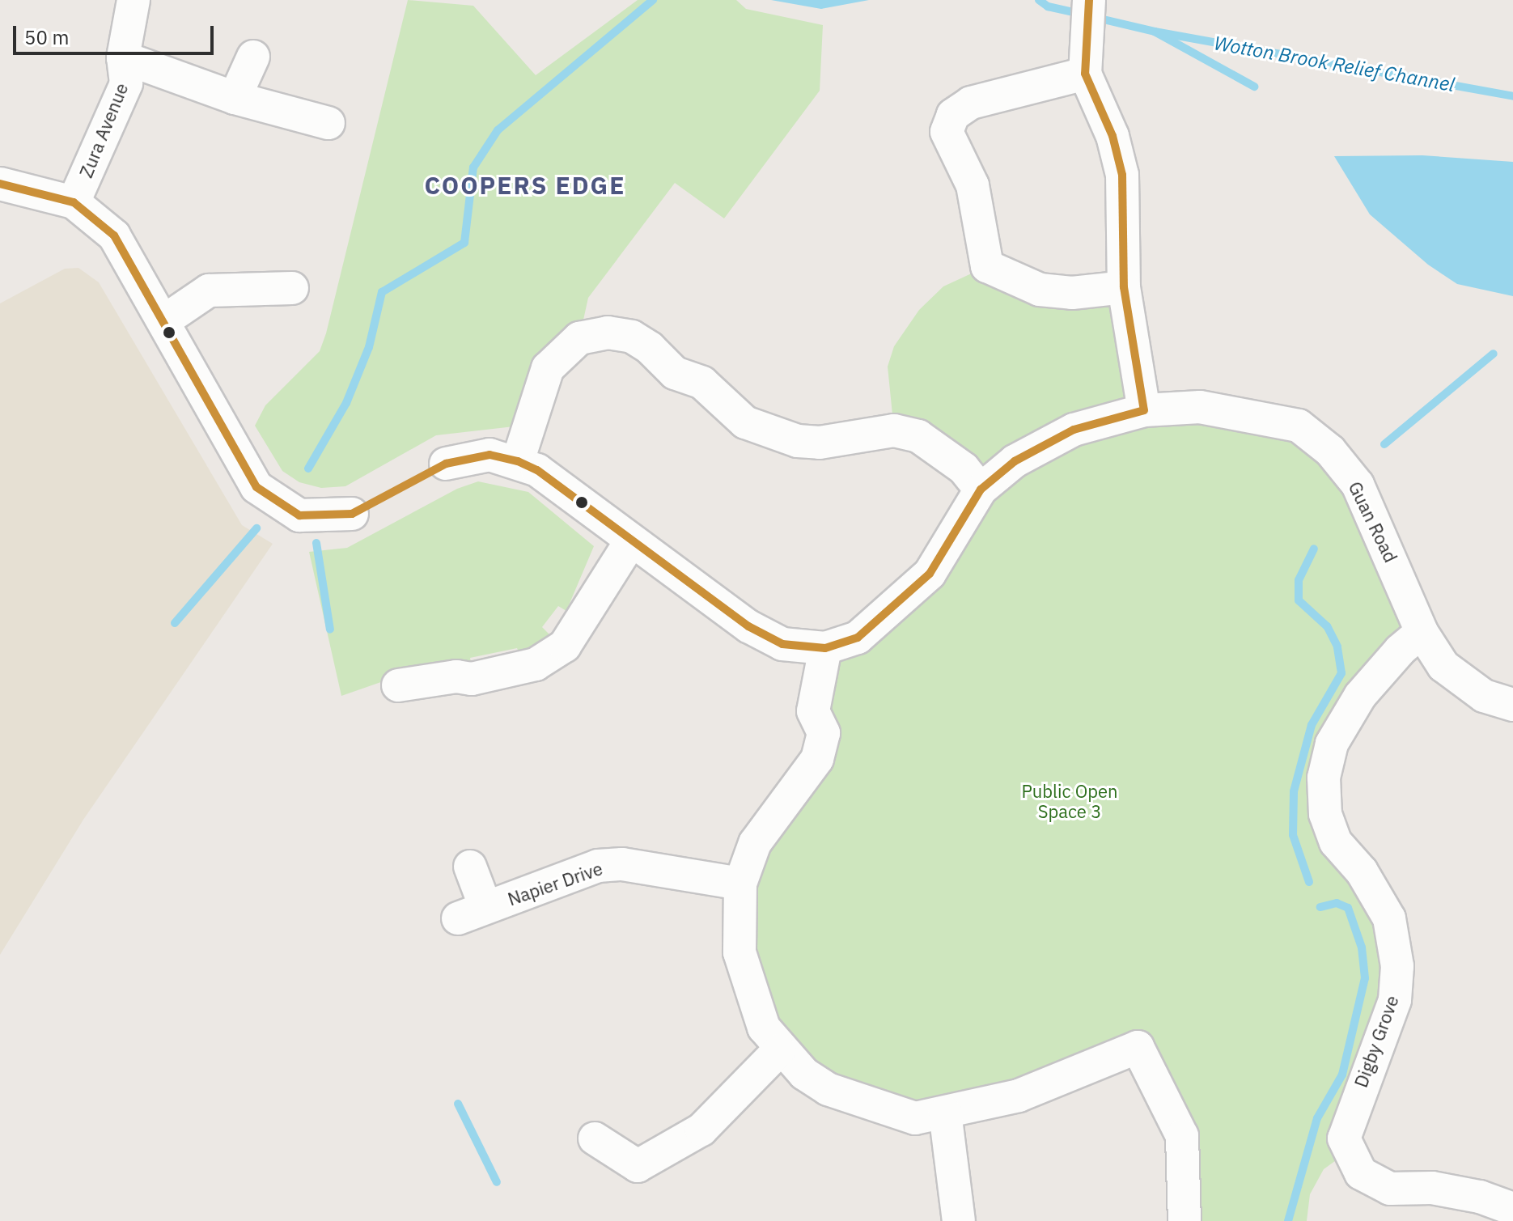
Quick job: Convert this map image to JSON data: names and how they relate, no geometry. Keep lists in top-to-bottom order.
{
  "streets": {
    "street": [
      "Zura Avenue",
      "Guan Road",
      "Napier Drive",
      "Digby Grove"
    ]
  },
  "crossings": [
    ["Guan Road", "Digby Grove"]
  ],
  "districts": ["COOPERS EDGE"],
  "water": ["Wotton Brook Relief Channel"],
  "parks": ["Public Open Space 3"],
  "scale_bar": "50 m"
}
